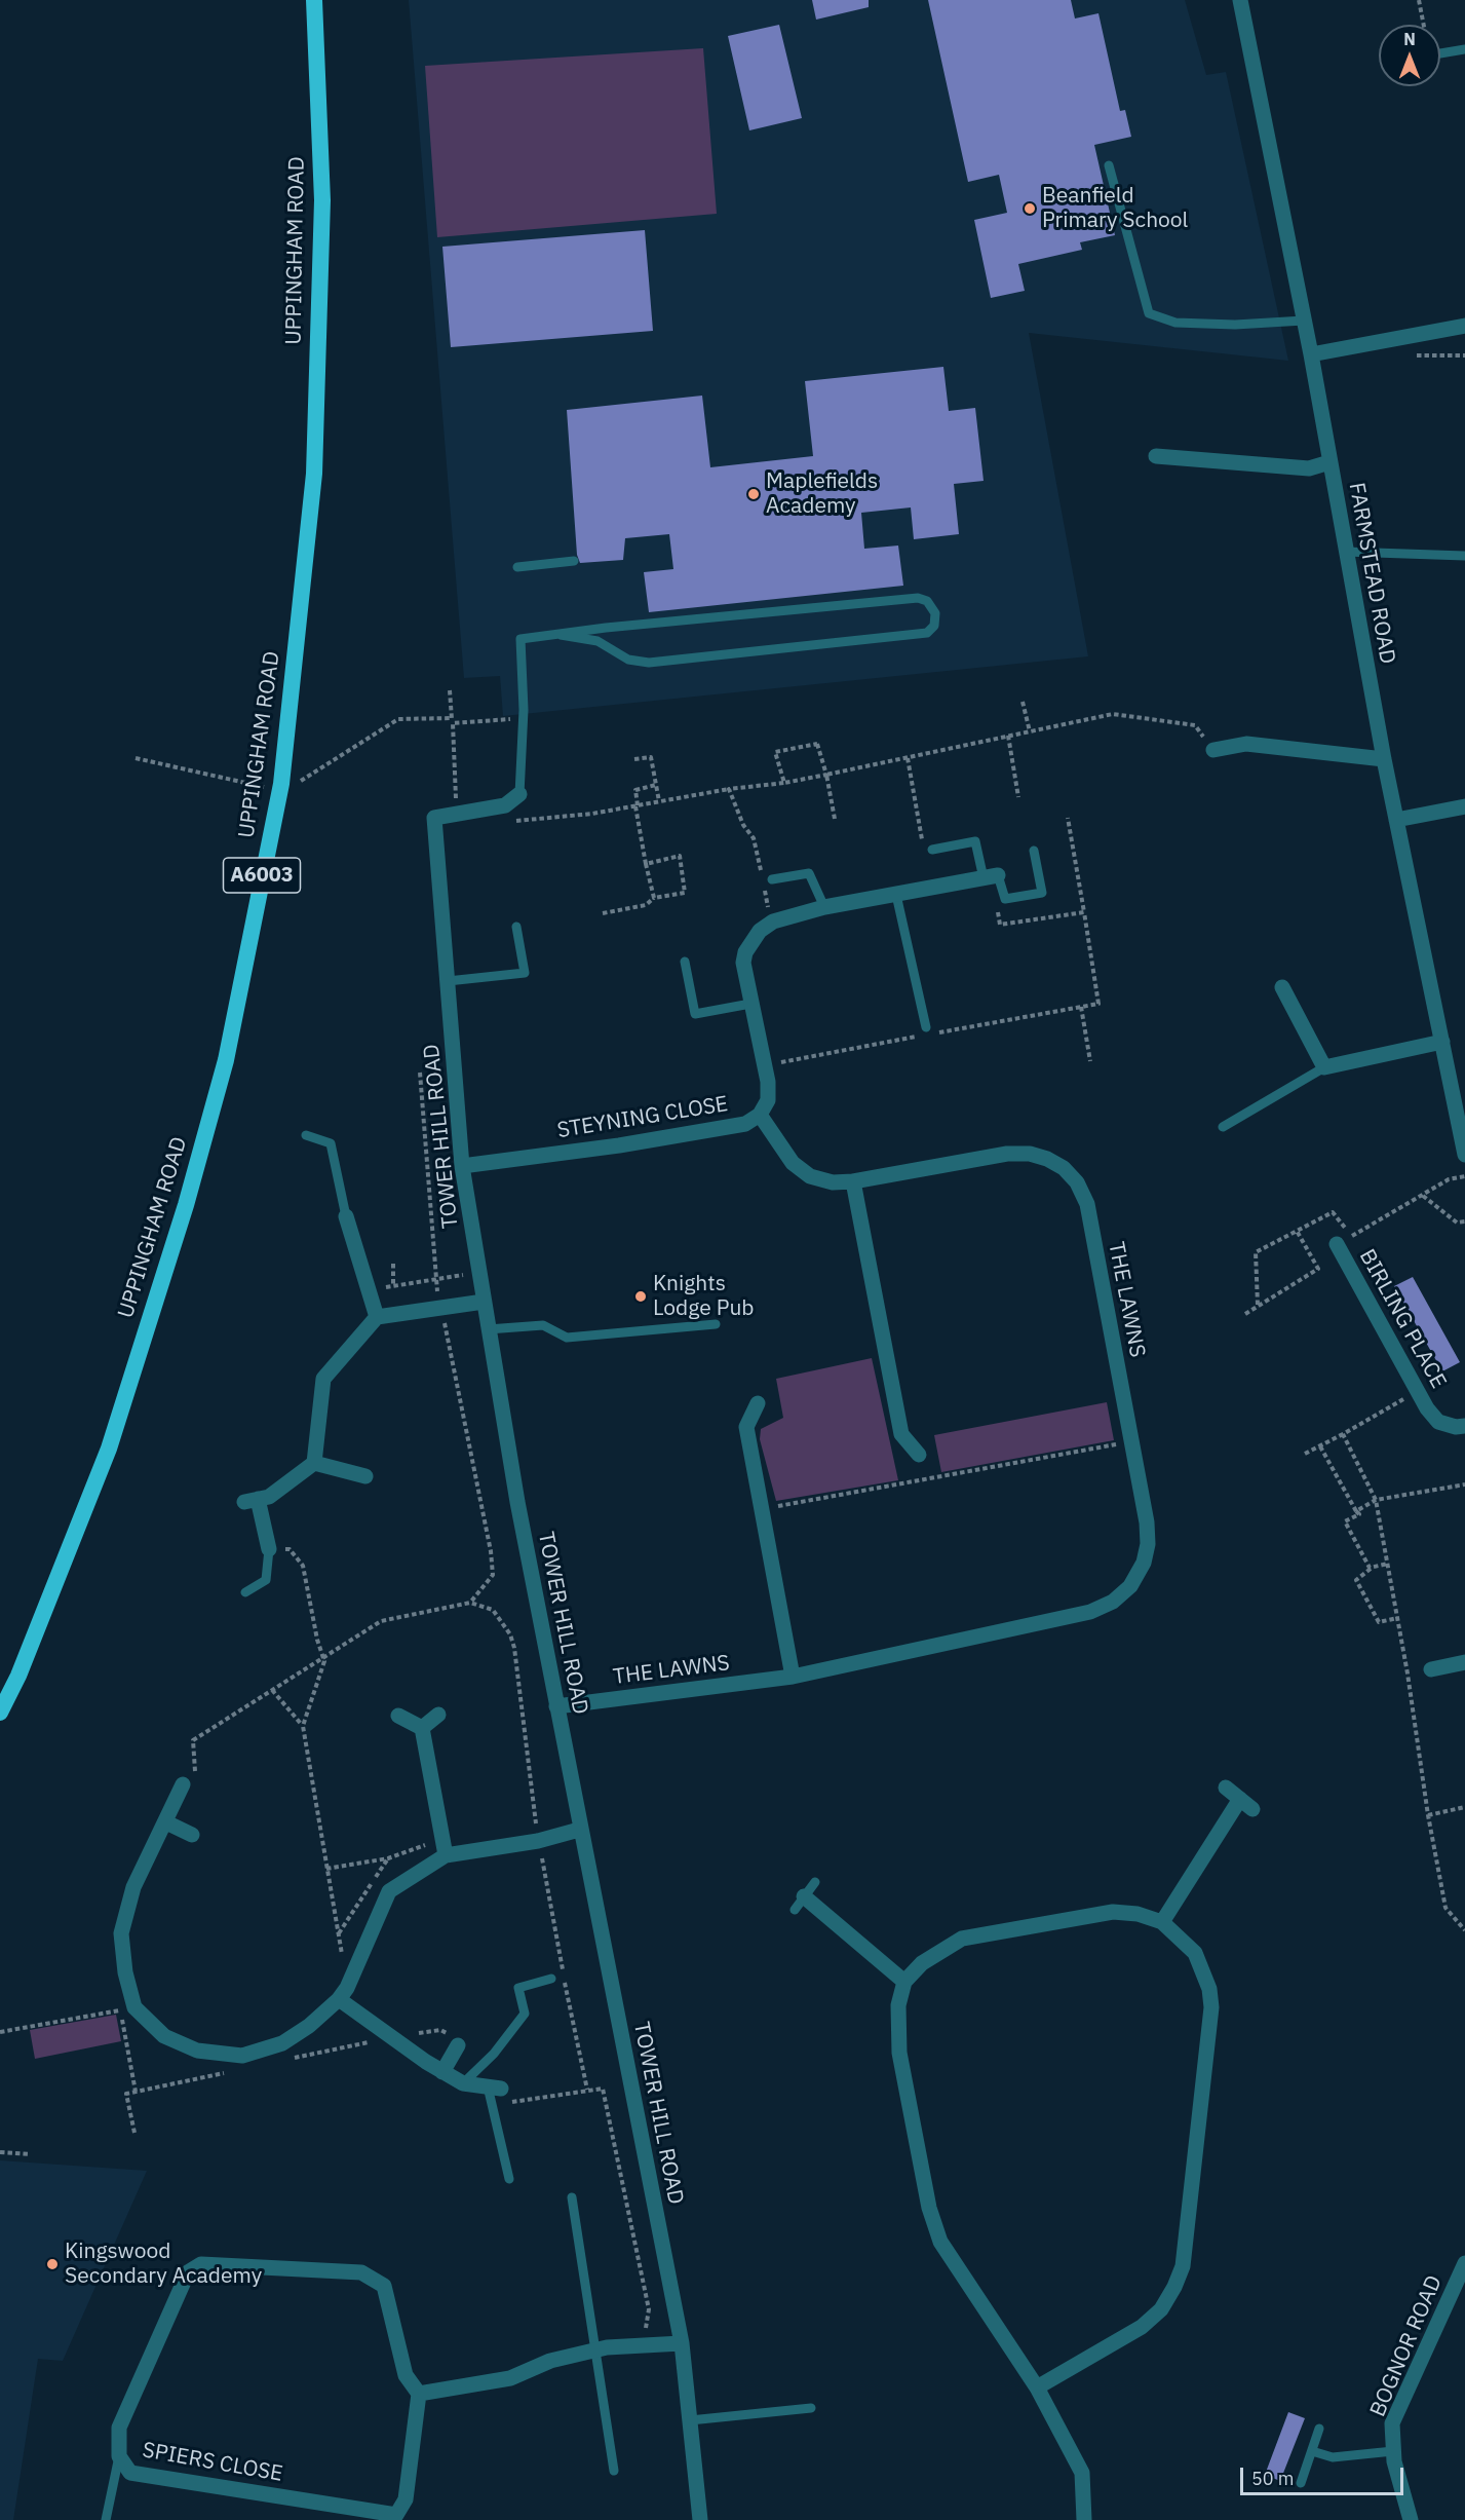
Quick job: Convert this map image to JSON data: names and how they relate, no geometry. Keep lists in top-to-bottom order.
{
  "streets": {
    "highway": ["UPPINGHAM ROAD", "A6003"],
    "street": [
      "FARMSTEAD ROAD",
      "STEYNING CLOSE",
      "TOWER HILL ROAD",
      "THE LAWNS",
      "BIRLING PLACE",
      "BOGNOR ROAD",
      "SPIERS CLOSE"
    ]
  },
  "crossings": [
    ["STEYNING CLOSE", "TOWER HILL ROAD"],
    ["STEYNING CLOSE", "THE LAWNS"],
    ["TOWER HILL ROAD", "THE LAWNS"]
  ],
  "places": [
    "Beanfield Primary School",
    "Maplefields Academy",
    "Knights Lodge Pub",
    "Kingswood Secondary Academy"
  ],
  "scale_bar": "50 m",
  "north": "top"
}
